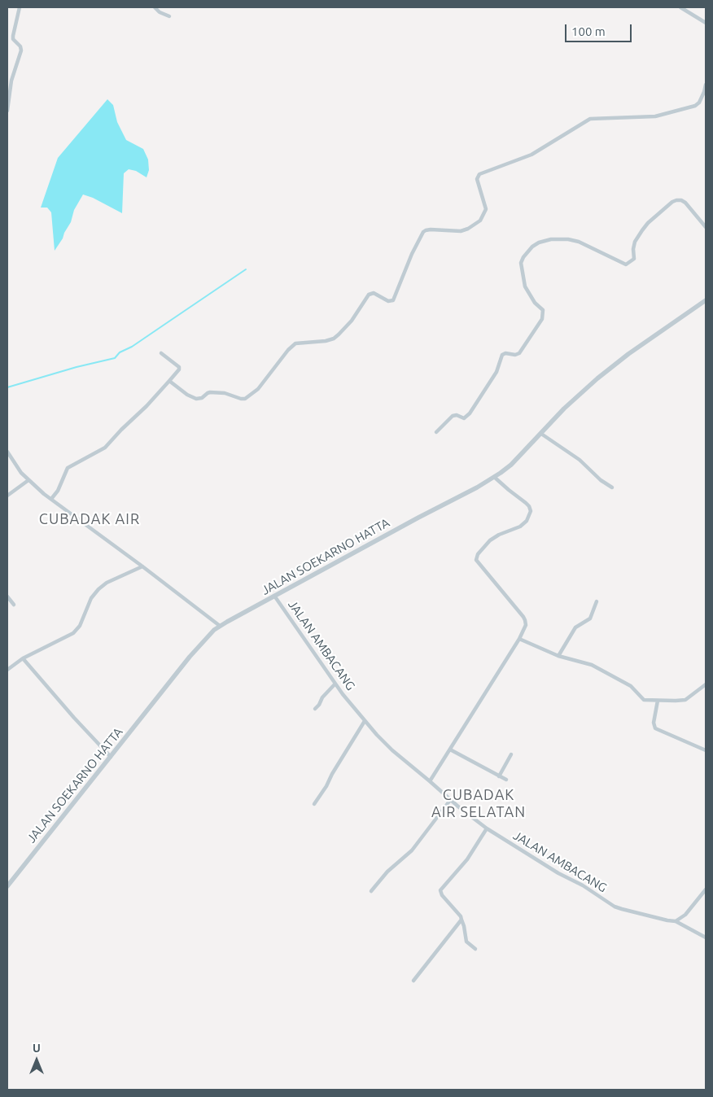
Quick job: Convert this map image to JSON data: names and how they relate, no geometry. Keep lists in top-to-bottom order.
{
  "streets": {
    "street": ["JALAN SOEKARNO HATTA", "JALAN AMBACANG"]
  },
  "crossings": [
    ["JALAN SOEKARNO HATTA", "JALAN AMBACANG"]
  ],
  "districts": ["CUBADAK AIR", "CUBADAK AIR SELATAN"],
  "scale_bar": "100 m",
  "north": "top"
}
